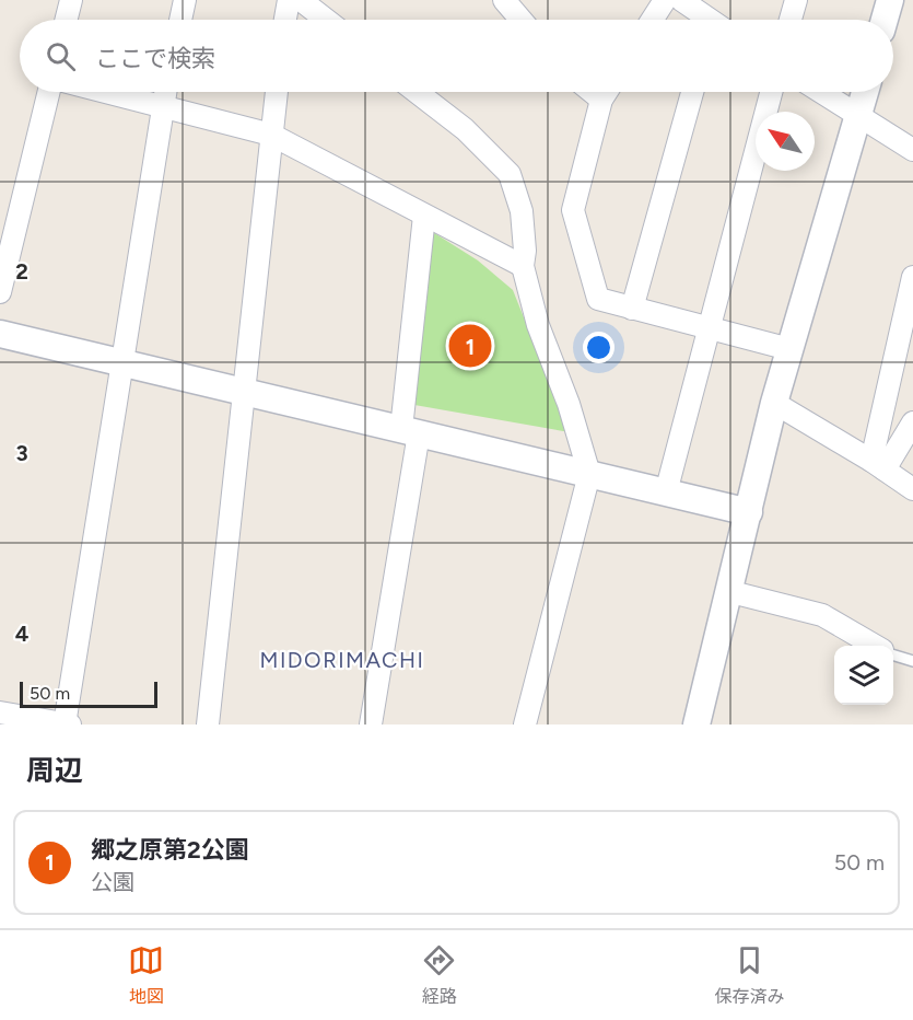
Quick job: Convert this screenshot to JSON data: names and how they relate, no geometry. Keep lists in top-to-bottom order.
{
  "districts": ["MIDORIMACHI"],
  "scale_bar": "50 m",
  "north": "top left",
  "page": {
    "search": "ここで検索",
    "pins": "1",
    "scale": "50 m",
    "heading": "周辺",
    "list": [
      {
        "mark": "1",
        "name": "郷之原第2公園",
        "note": "公園",
        "value": "50 m"
      }
    ],
    "nav": ["地図", "経路", "保存済み"]
  },
  "grid": {
    "rows": ["2", "3", "4"]
  }
}
